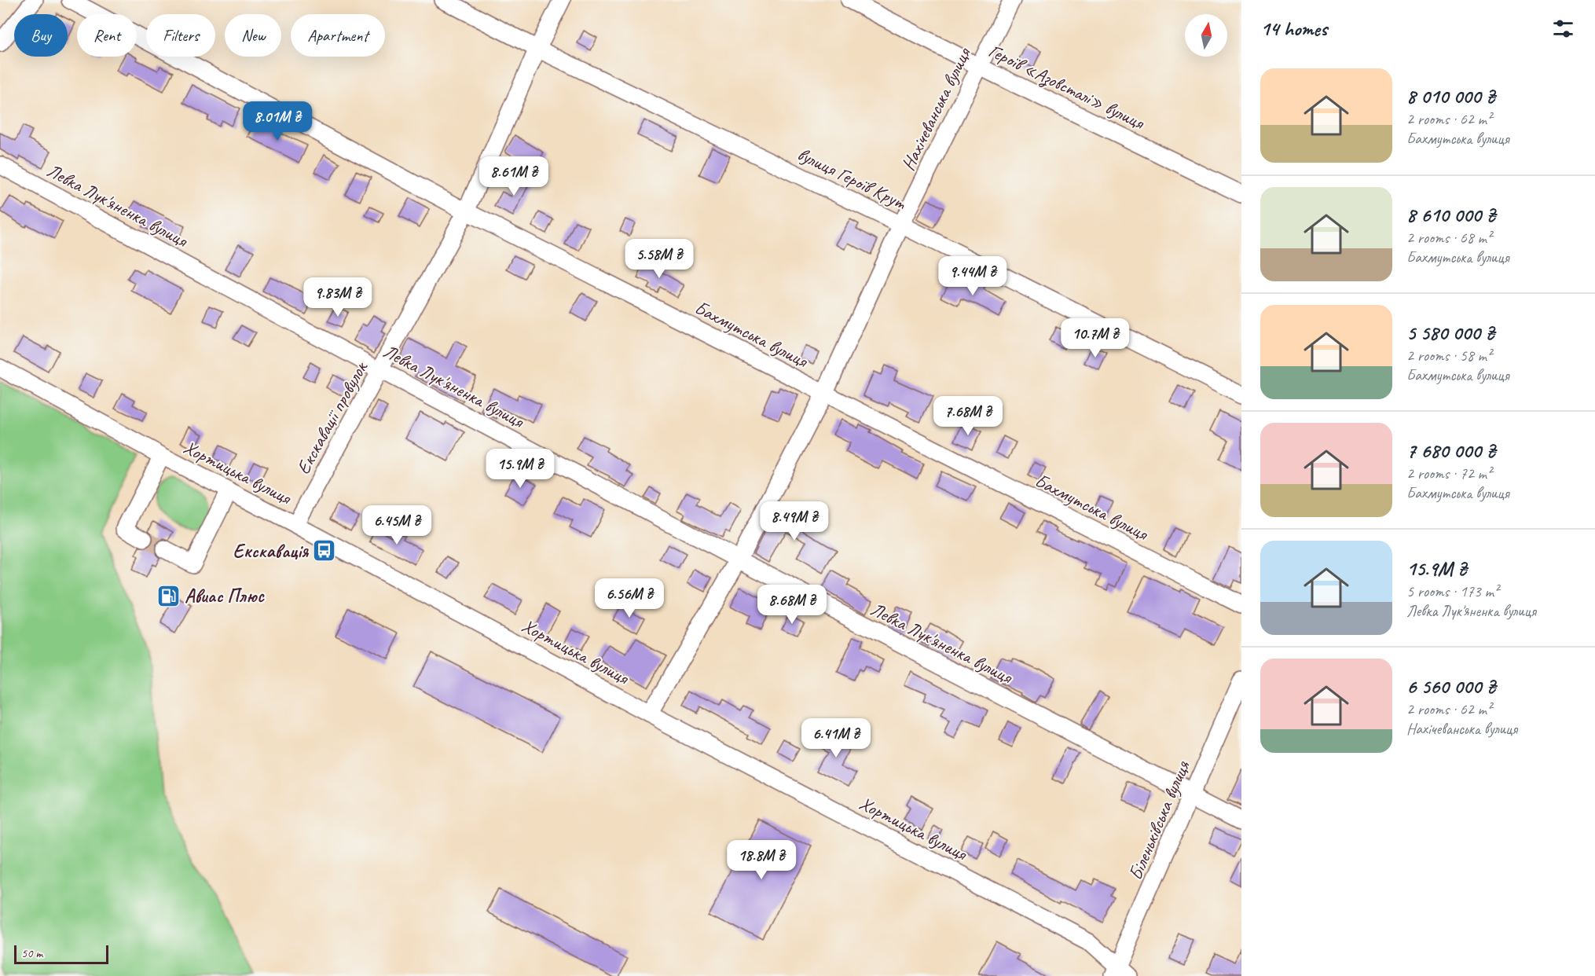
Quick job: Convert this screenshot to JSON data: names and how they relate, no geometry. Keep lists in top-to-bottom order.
{
  "streets": {
    "street": [
      "Героїв «Азовсталі» вулиця",
      "Нахічеванська вулиця",
      "вулиця Героїв Крут",
      "Левка Лук'яненка вулиця",
      "Бахмутська вулиця",
      "Екскавації провулок",
      "Хортицька вулиця",
      "Біленьківська вулиця"
    ]
  },
  "crossings": [
    ["Героїв «Азовсталі» вулиця", "Нахічеванська вулиця"],
    ["Нахічеванська вулиця", "вулиця Героїв Крут"],
    ["Нахічеванська вулиця", "Левка Лук'яненка вулиця"],
    ["Нахічеванська вулиця", "Бахмутська вулиця"],
    ["Нахічеванська вулиця", "Хортицька вулиця"],
    ["вулиця Героїв Крут", "Екскавації провулок"],
    ["Левка Лук'яненка вулиця", "Екскавації провулок"],
    ["Левка Лук'яненка вулиця", "Біленьківська вулиця"],
    ["Бахмутська вулиця", "Екскавації провулок"],
    ["Екскавації провулок", "Хортицька вулиця"],
    ["Хортицька вулиця", "Біленьківська вулиця"]
  ],
  "places": {
    "bus stop": ["Екскавація"],
    "fuel station": ["Авиас Плюс"]
  },
  "scale_bar": "50 m",
  "north": "top",
  "page": {
    "heading": "14 homes",
    "chip": [
      "Buy",
      "Rent",
      "Filters",
      "New",
      "Apartment"
    ],
    "list": [
      {
        "name": "8 010 000 ₴",
        "note": "2 rooms · 62 m² · Бахмутська вулиця"
      },
      {
        "name": "8 610 000 ₴",
        "note": "2 rooms · 68 m² · Бахмутська вулиця"
      },
      {
        "name": "5 580 000 ₴",
        "note": "2 rooms · 58 m² · Бахмутська вулиця"
      },
      {
        "name": "7 680 000 ₴",
        "note": "2 rooms · 72 m² · Бахмутська вулиця"
      },
      {
        "name": "15.9M ₴",
        "note": "5 rooms · 173 m² · Левка Лук'яненка вулиця"
      },
      {
        "name": "6 560 000 ₴",
        "note": "2 rooms · 62 m² · Нахічеванська вулиця"
      }
    ],
    "price": [
      "8.01M ₴",
      "8.61M ₴",
      "5.58M ₴",
      "9.44M ₴",
      "9.83M ₴",
      "10.7M ₴",
      "7.68M ₴",
      "15.9M ₴",
      "8.49M ₴",
      "6.45M ₴",
      "6.56M ₴",
      "8.68M ₴",
      "6.41M ₴",
      "18.8M ₴"
    ],
    "scale": "50 m"
  }
}
